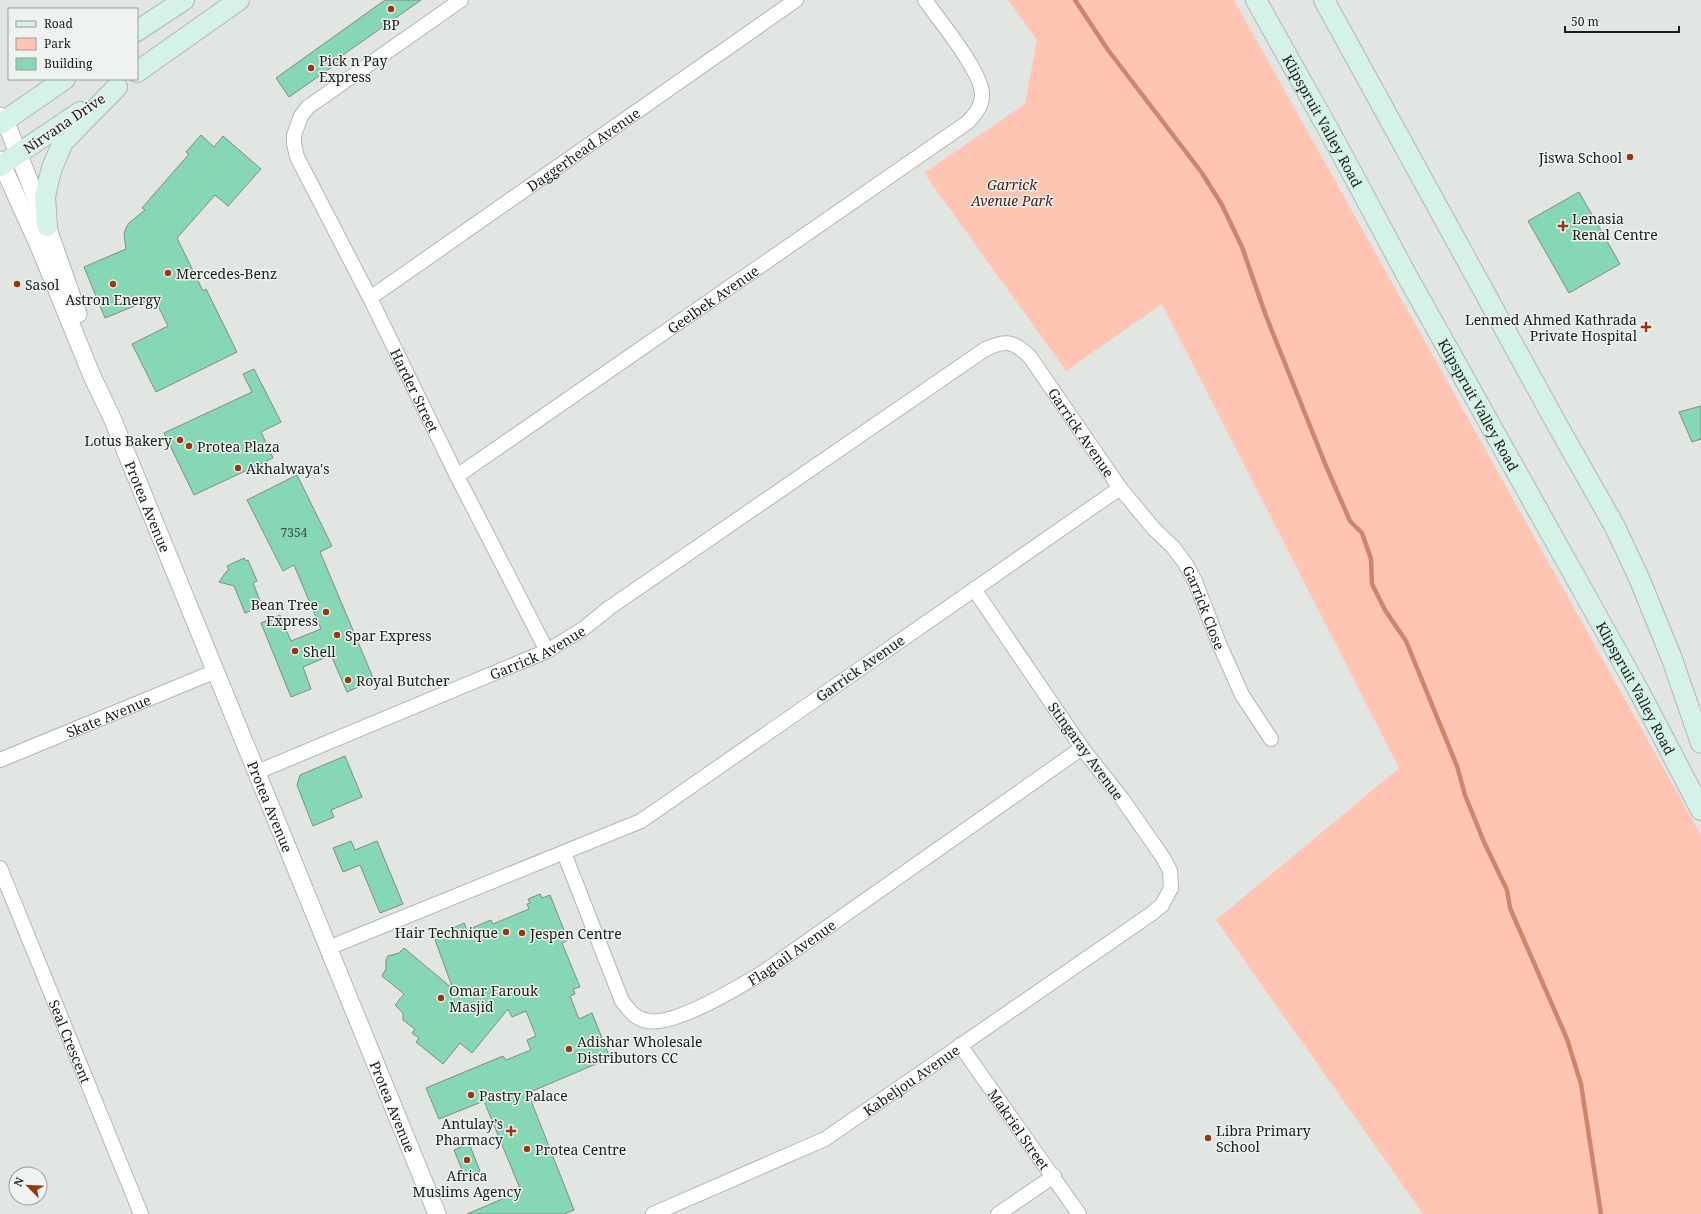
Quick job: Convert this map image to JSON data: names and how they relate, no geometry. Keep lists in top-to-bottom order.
{
  "streets": {
    "main road": ["Klipspruit Valley Road", "Nirvana Drive"],
    "street": [
      "Daggerhead Avenue",
      "Geelbek Avenue",
      "Harder Street",
      "Garrick Avenue",
      "Protea Avenue",
      "Garrick Close",
      "Skate Avenue",
      "Stingaray Avenue",
      "Flagtail Avenue",
      "Seal Crescent",
      "Kabeljou Avenue",
      "Makriel Street"
    ]
  },
  "crossings": [
    ["Nirvana Drive", "Protea Avenue"],
    ["Daggerhead Avenue", "Harder Street"],
    ["Geelbek Avenue", "Harder Street"],
    ["Harder Street", "Garrick Avenue"],
    ["Garrick Avenue", "Protea Avenue"],
    ["Garrick Avenue", "Garrick Close"],
    ["Garrick Avenue", "Stingaray Avenue"],
    ["Garrick Avenue", "Flagtail Avenue"],
    ["Protea Avenue", "Skate Avenue"],
    ["Stingaray Avenue", "Flagtail Avenue"],
    ["Stingaray Avenue", "Kabeljou Avenue"],
    ["Kabeljou Avenue", "Makriel Street"]
  ],
  "parks": ["Garrick Avenue Park"],
  "places": {
    "other": [
      "BP",
      "Pick n Pay Express",
      "Jiswa School",
      "Mercedes-Benz",
      "Sasol",
      "Astron Energy",
      "Lotus Bakery",
      "Protea Plaza",
      "Akhalwaya's",
      "Bean Tree Express",
      "Spar Express",
      "Shell",
      "Royal Butcher",
      "Hair Technique",
      "Jespen Centre",
      "Omar Farouk Masjid",
      "Adishar Wholesale Distributors CC",
      "Pastry Palace",
      "Libra Primary School",
      "Protea Centre",
      "Africa Muslims Agency"
    ],
    "health": ["Lenasia Renal Centre", "Lenmed Ahmed Kathrada Private Hospital", "Antulay’s Pharmacy"]
  },
  "house_numbers": ["7354"],
  "legend": ["Road", "Park", "Building"],
  "scale_bar": "50 m",
  "north": "top left"
}
